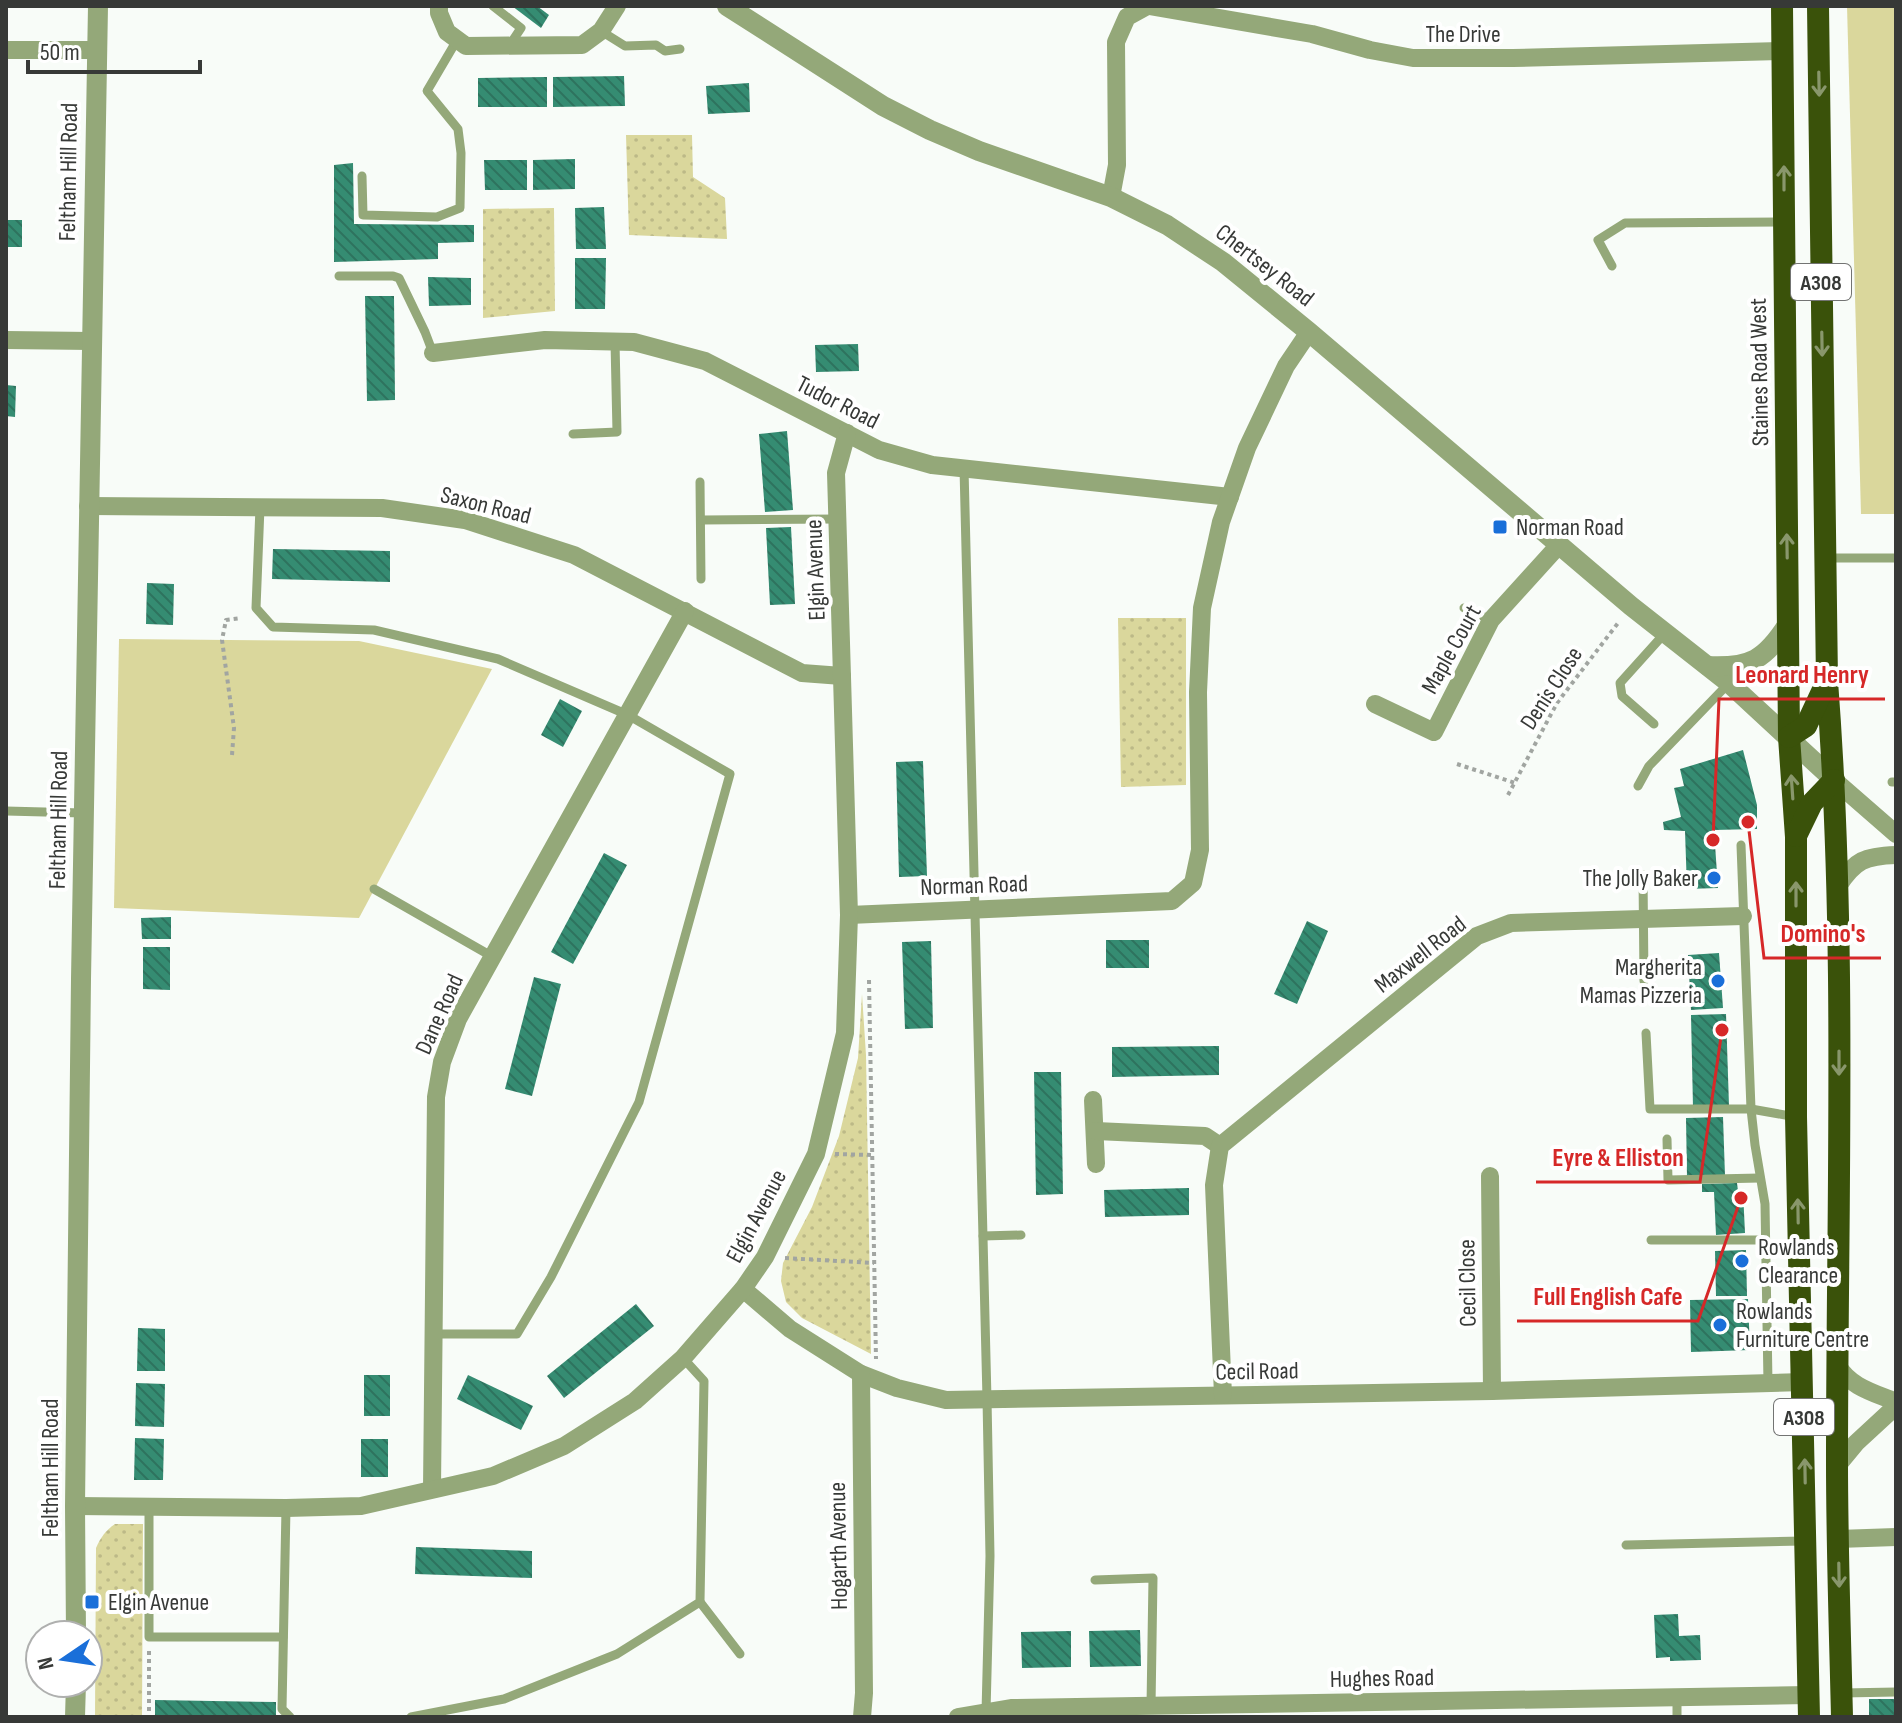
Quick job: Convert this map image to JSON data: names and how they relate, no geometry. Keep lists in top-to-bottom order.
{
  "streets": {
    "highway": ["A308", "Staines Road West"],
    "street": [
      "The Drive",
      "Feltham Hill Road",
      "Chertsey Road",
      "Tudor Road",
      "Saxon Road",
      "Elgin Avenue",
      "Maple Court",
      "Norman Road",
      "Maxwell Road",
      "Dane Road",
      "Cecil Close",
      "Cecil Road",
      "Hogarth Avenue",
      "Hughes Road"
    ],
    "path": ["Denis Close"]
  },
  "crossings": [
    ["The Drive", "Chertsey Road"],
    ["The Drive", "Staines Road West"],
    ["Feltham Hill Road", "Saxon Road"],
    ["Feltham Hill Road", "Elgin Avenue"],
    ["Chertsey Road", "A308"],
    ["Chertsey Road", "Staines Road West"],
    ["Chertsey Road", "Maple Court"],
    ["Chertsey Road", "Denis Close"],
    ["Chertsey Road", "Norman Road"],
    ["A308", "Staines Road West"],
    ["A308", "Cecil Road"],
    ["A308", "Hughes Road"],
    ["Tudor Road", "Elgin Avenue"],
    ["Tudor Road", "Norman Road"],
    ["Saxon Road", "Elgin Avenue"],
    ["Saxon Road", "Dane Road"],
    ["Elgin Avenue", "Norman Road"],
    ["Elgin Avenue", "Dane Road"],
    ["Elgin Avenue", "Cecil Road"],
    ["Cecil Close", "Cecil Road"],
    ["Cecil Road", "Hogarth Avenue"]
  ],
  "places": {
    "transit": ["Norman Road", "Elgin Avenue"],
    "other": [
      "Domino's",
      "Leonard Henry",
      "The Jolly Baker",
      "Margherita Mamas Pizzeria",
      "Eyre & Elliston",
      "Full English Cafe",
      "Rowlands Clearance",
      "Rowlands Furniture Centre"
    ]
  },
  "scale_bar": "50 m",
  "north": "left"
}
